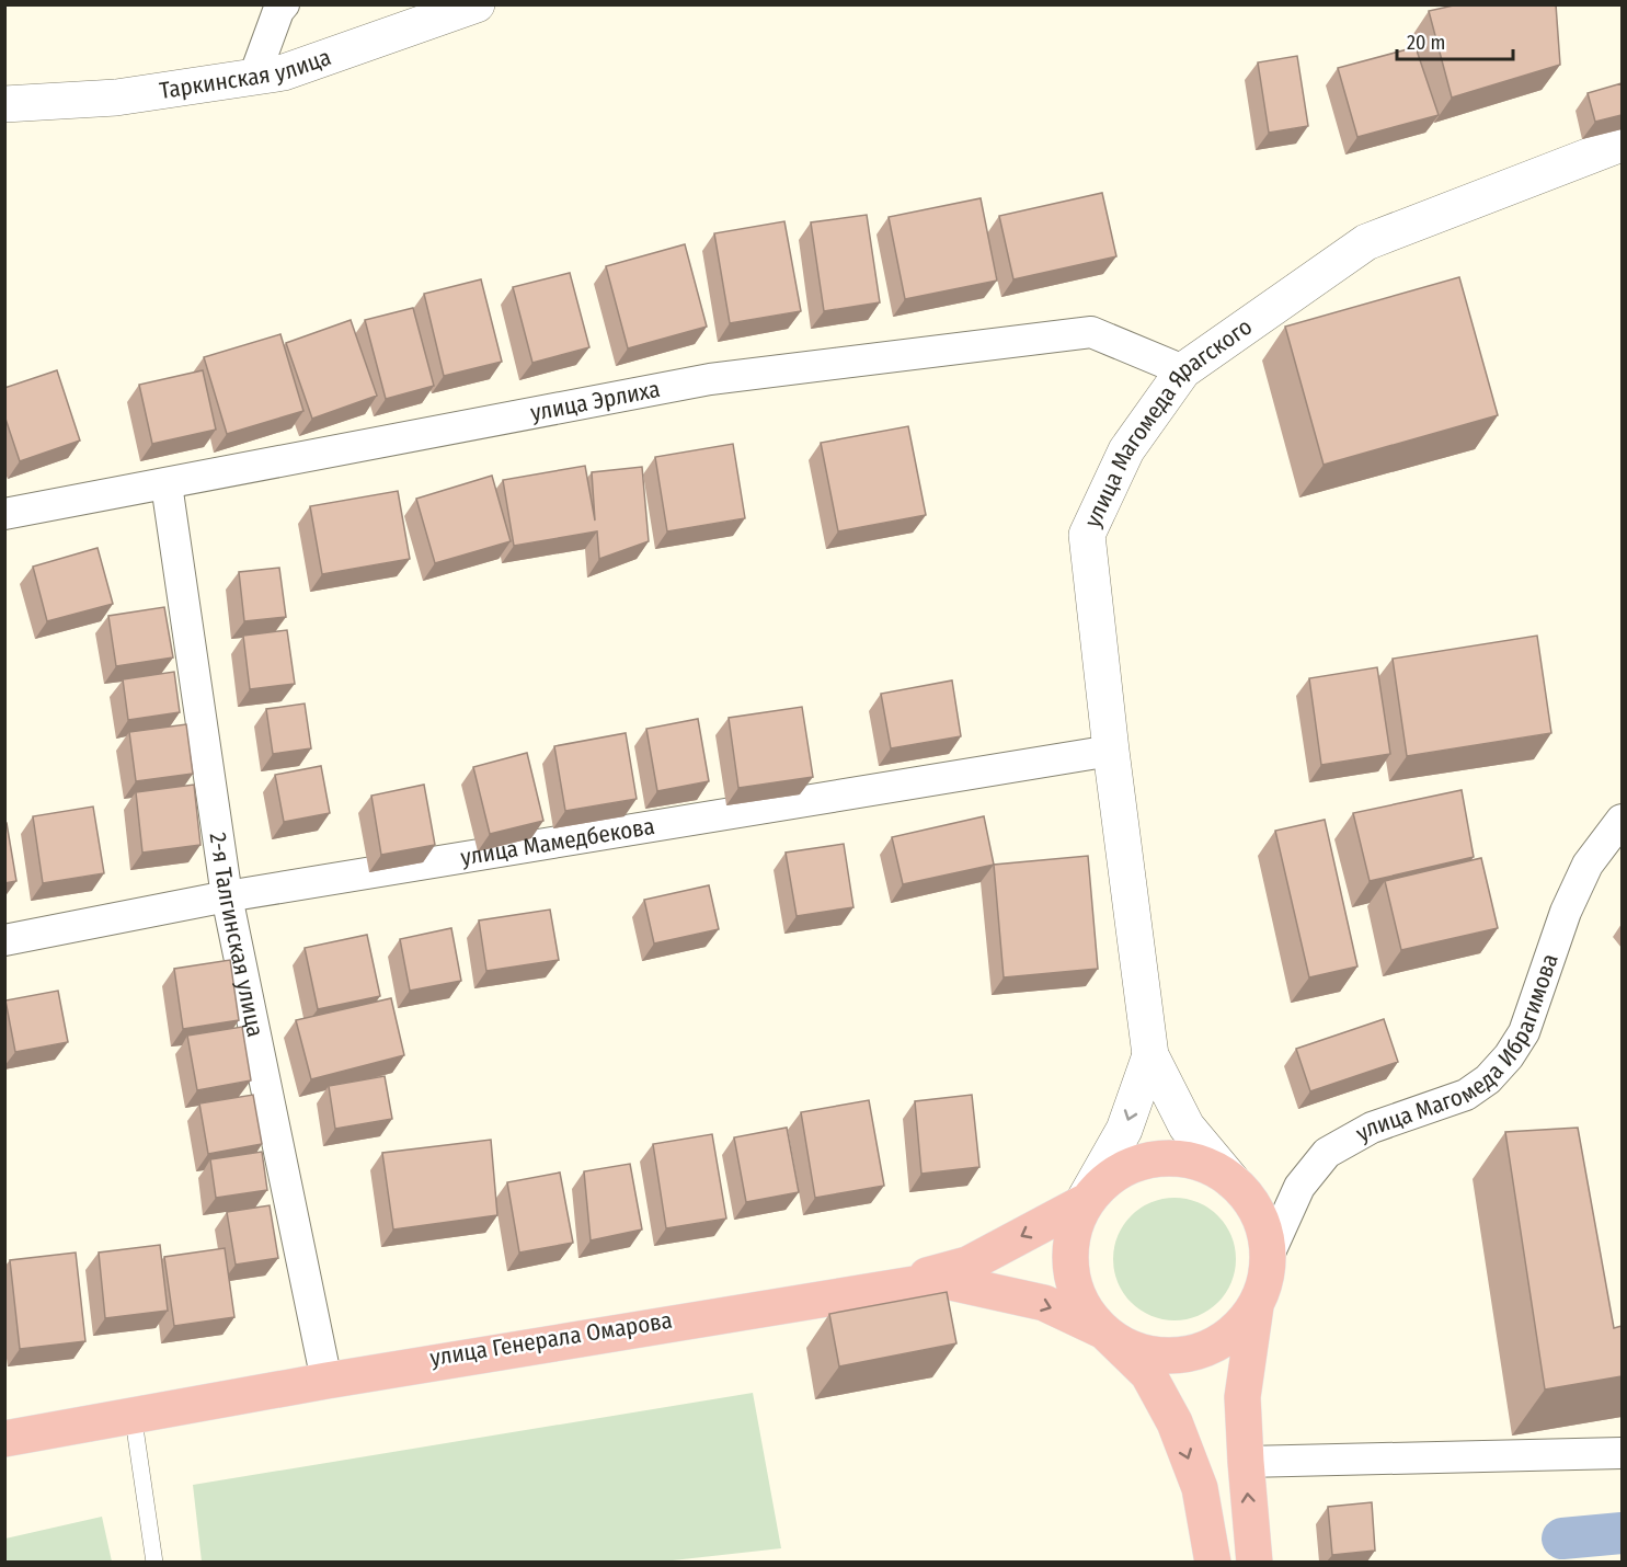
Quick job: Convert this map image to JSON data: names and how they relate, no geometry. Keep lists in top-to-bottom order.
{
  "streets": {
    "main road": ["улица Генерала Омарова"],
    "street": [
      "Таркинская улица",
      "улица Эрлиха",
      "улица Магомеда Ярагского",
      "улица Мамедбекова",
      "2-я Талгинская улица",
      "улица Магомеда Ибрагимова"
    ]
  },
  "crossings": [
    ["улица Эрлиха", "улица Магомеда Ярагского"],
    ["улица Эрлиха", "2-я Талгинская улица"],
    ["улица Магомеда Ярагского", "улица Мамедбекова"],
    ["улица Мамедбекова", "2-я Талгинская улица"],
    ["2-я Талгинская улица", "улица Генерала Омарова"],
    ["улица Магомеда Ибрагимова", "улица Генерала Омарова"]
  ],
  "scale_bar": "20 m"
}
